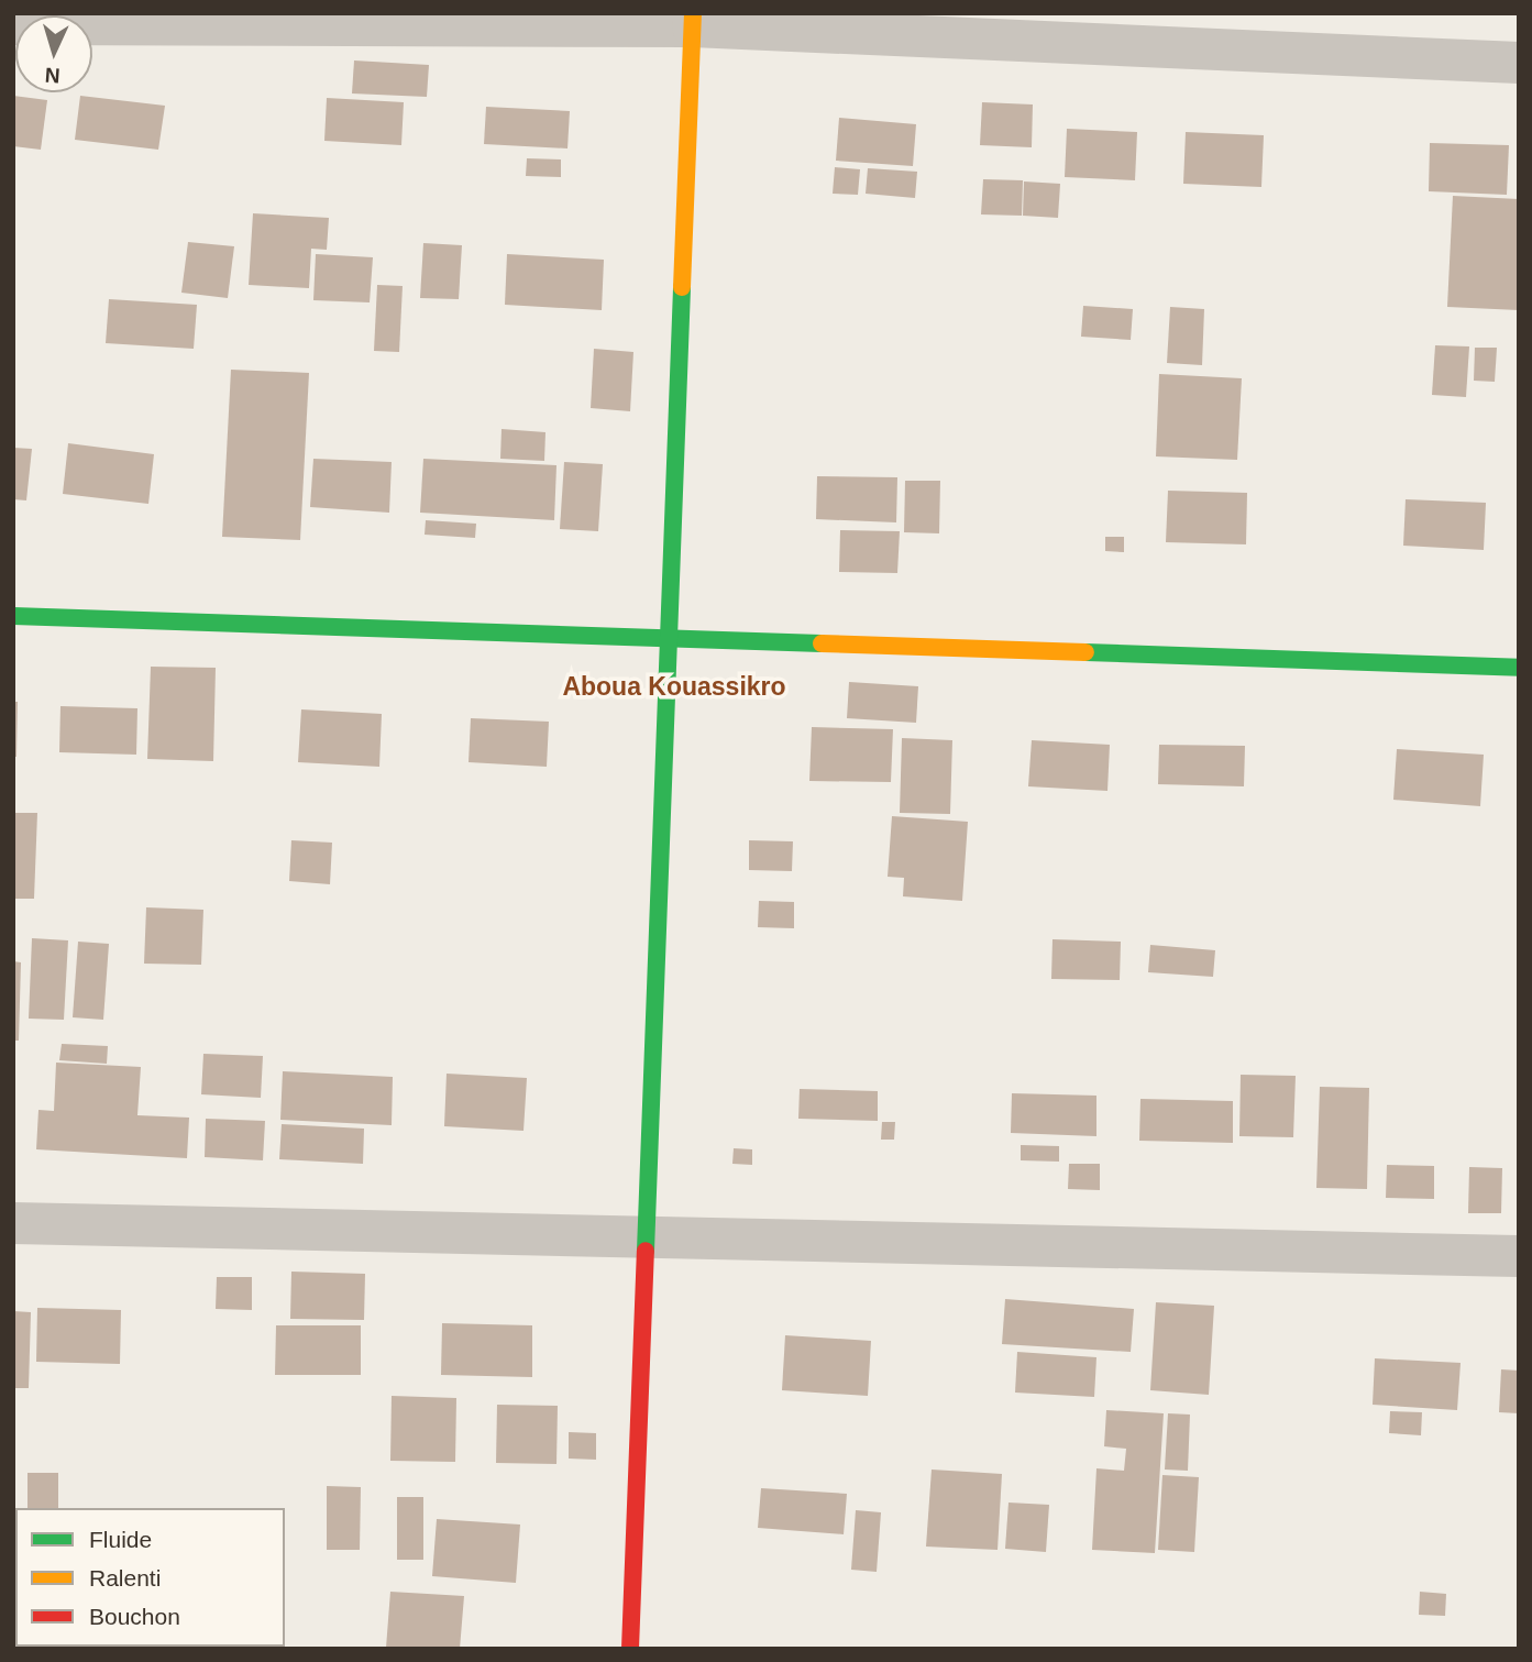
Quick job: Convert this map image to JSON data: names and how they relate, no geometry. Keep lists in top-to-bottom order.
{
  "districts": ["Aboua Kouassikro"],
  "legend": ["Fluide", "Ralenti", "Bouchon"],
  "north": "bottom"
}
